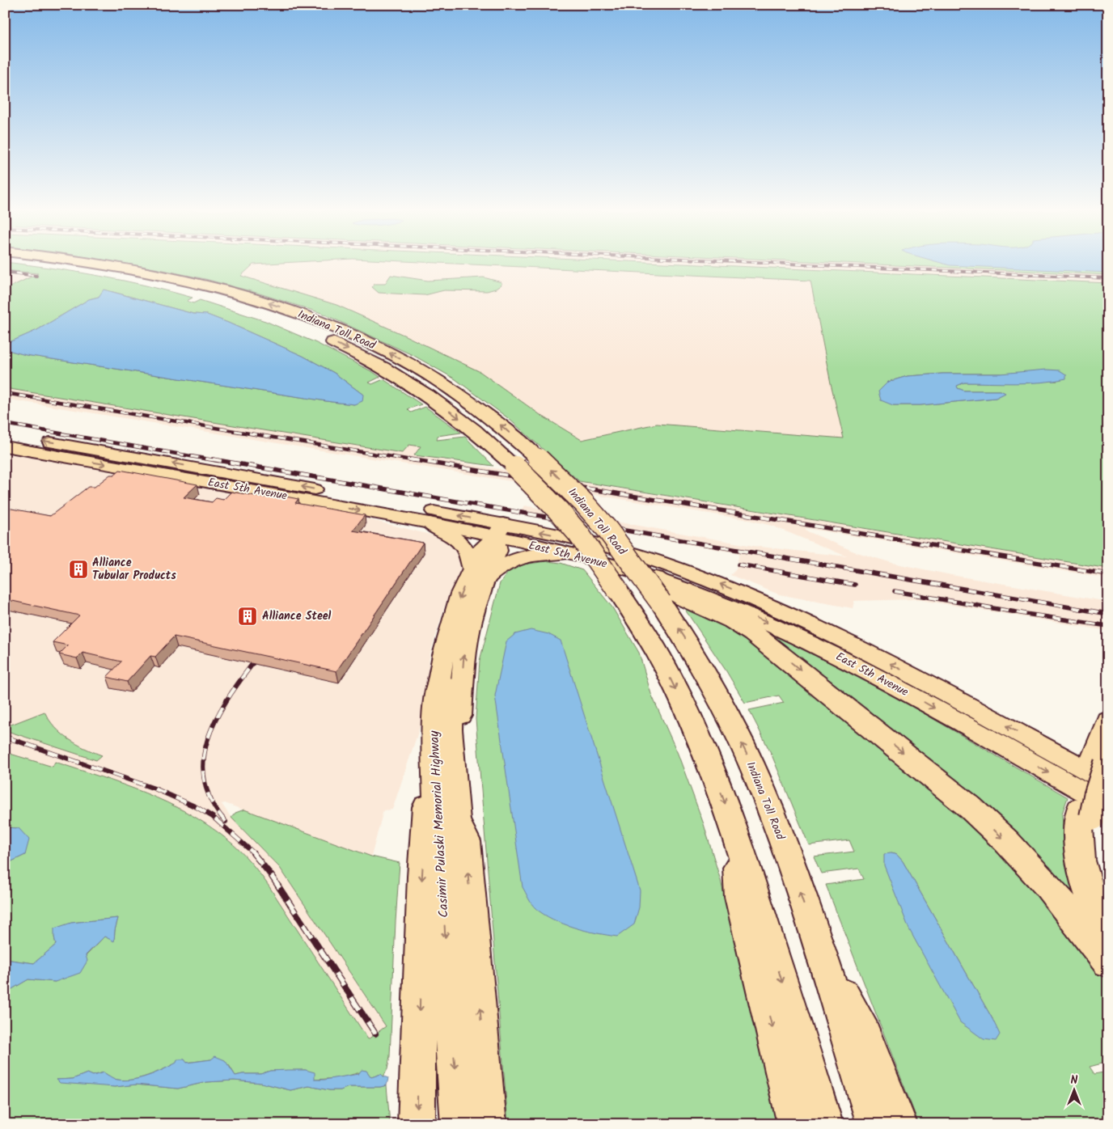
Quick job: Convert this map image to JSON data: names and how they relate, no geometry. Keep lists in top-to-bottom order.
{
  "streets": {
    "highway": ["Indiana Toll Road", "Casimir Pulaski Memorial Highway"],
    "main road": ["East 5th Avenue"]
  },
  "crossings": [
    ["Indiana Toll Road", "East 5th Avenue"],
    ["East 5th Avenue", "Casimir Pulaski Memorial Highway"]
  ],
  "places": {
    "building": ["Alliance Tubular Products", "Alliance Steel"]
  },
  "north": "top"
}
